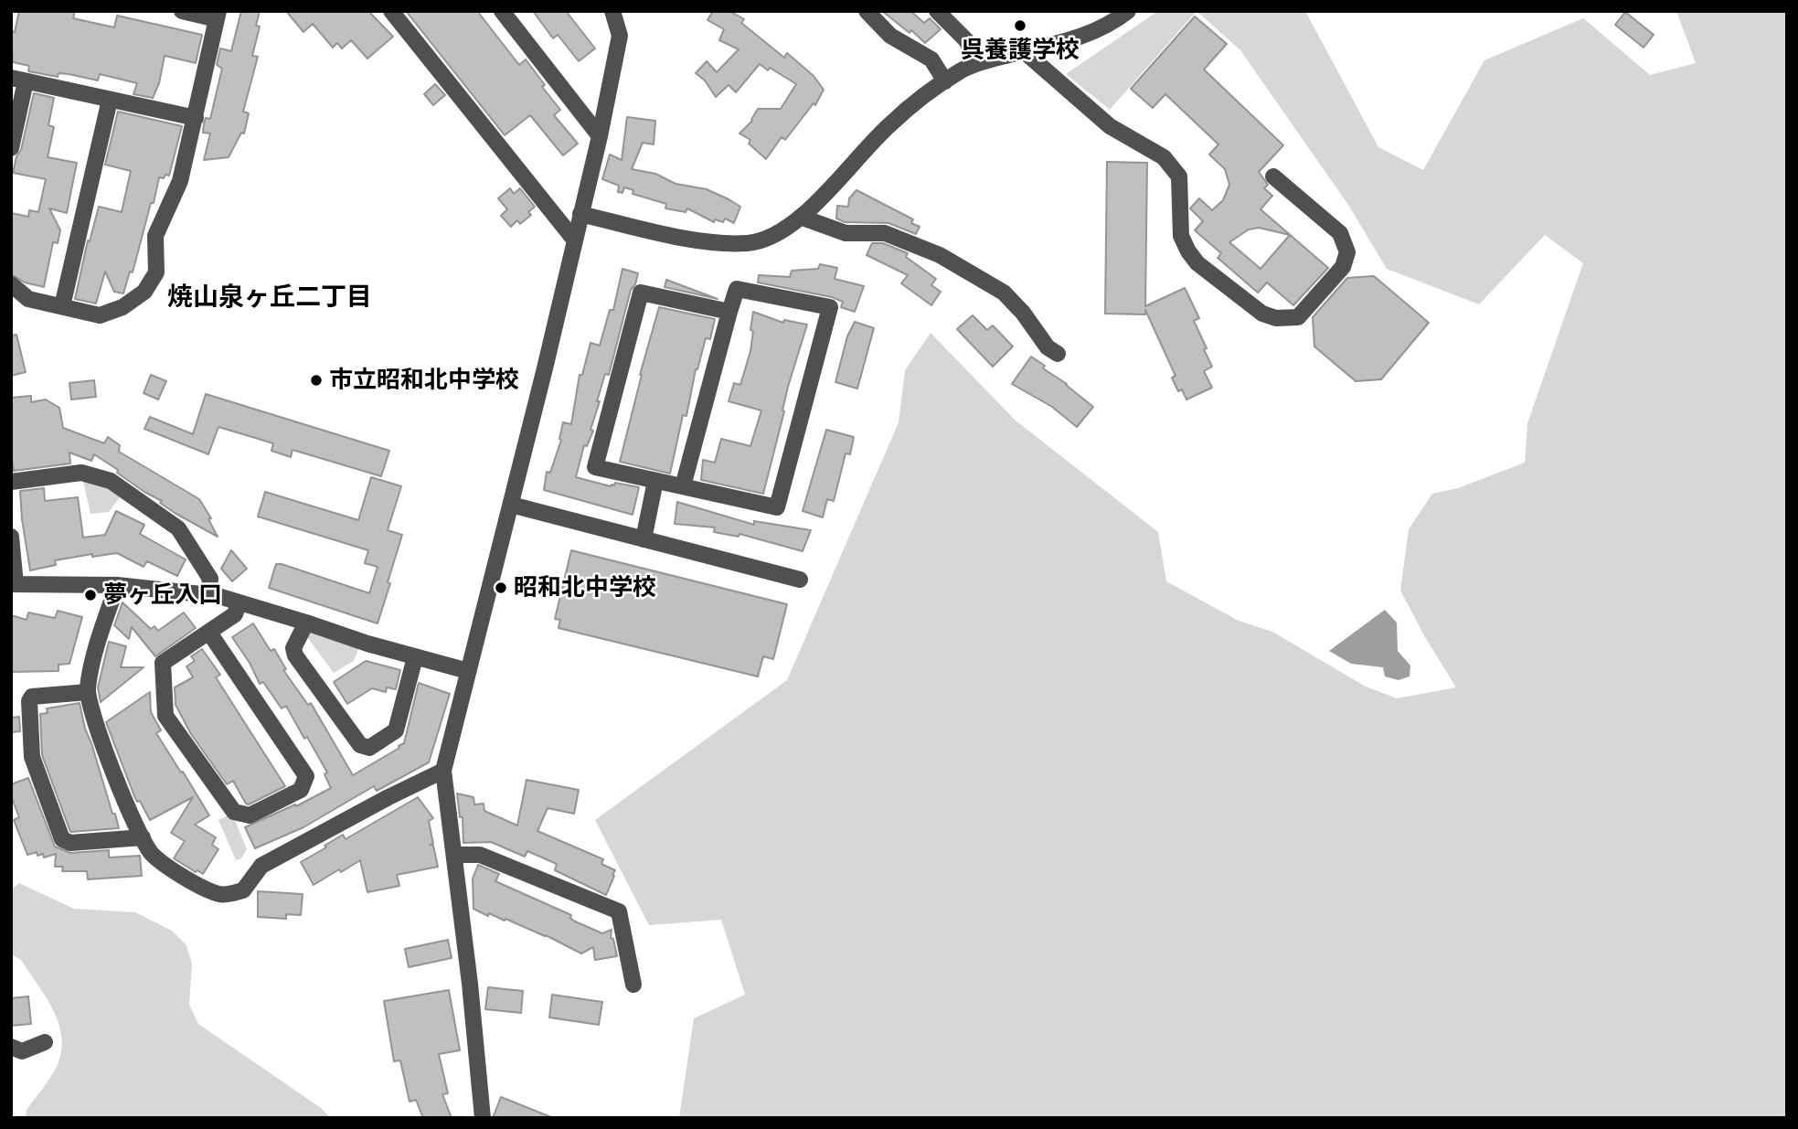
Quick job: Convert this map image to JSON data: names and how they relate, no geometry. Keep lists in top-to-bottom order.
{
  "districts": ["焼山泉ヶ丘二丁目"],
  "places": [
    "呉養護学校",
    "市立昭和北中学校",
    "昭和北中学校",
    "夢ヶ丘入口"
  ]
}
